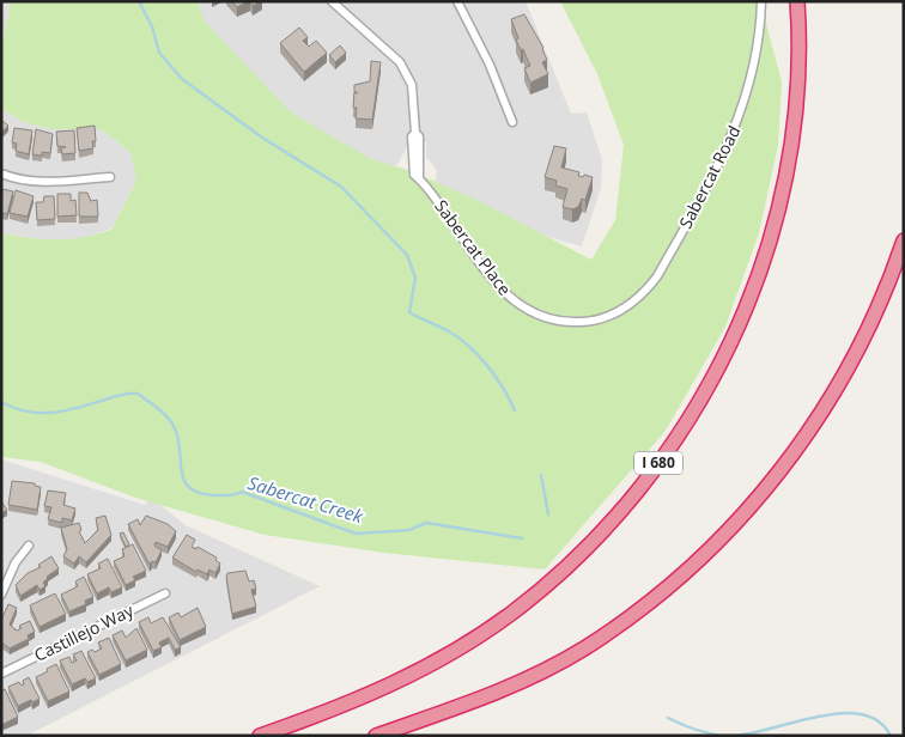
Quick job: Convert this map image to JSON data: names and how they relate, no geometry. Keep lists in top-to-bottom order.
{
  "streets": {
    "highway": ["I 680"],
    "street": ["Sabercat Road", "Sabercat Place", "Castillejo Way"]
  },
  "crossings": [
    ["Sabercat Road", "Sabercat Place"]
  ],
  "water": ["Sabercat Creek"]
}
